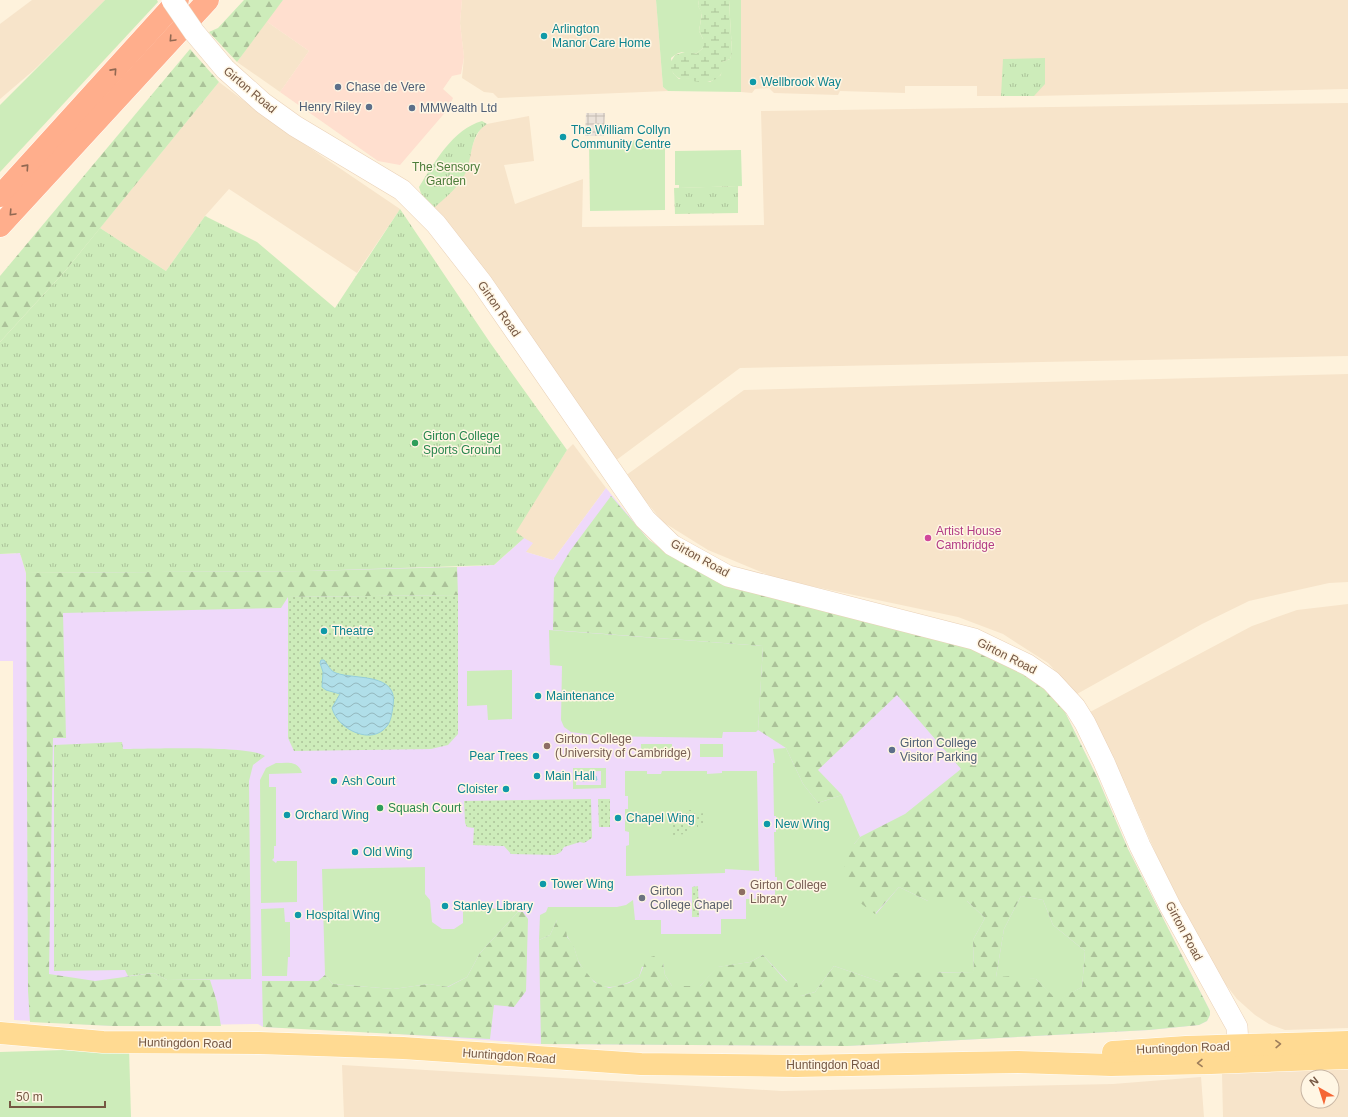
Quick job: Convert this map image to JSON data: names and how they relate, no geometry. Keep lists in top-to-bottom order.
{
  "streets": {
    "main road": ["Huntingdon Road"],
    "street": ["Girton Road"]
  },
  "crossings": [
    ["Girton Road", "Huntingdon Road"]
  ],
  "parks": ["The Sensory Garden"],
  "places": [
    "Arlington Manor Care Home",
    "Wellbrook Way",
    "Chase de Vere",
    "Henry Riley",
    "MMWealth Ltd",
    "The William Collyn Community Centre",
    "Girton College Sports Ground",
    "Artist House Cambridge",
    "Theatre",
    "Maintenance",
    "Girton College (University of Cambridge)",
    "Girton College Visitor Parking",
    "Pear Trees",
    "Main Hall",
    "Ash Court",
    "Cloister",
    "Squash Court",
    "Orchard Wing",
    "Chapel Wing",
    "New Wing",
    "Old Wing",
    "Tower Wing",
    "Girton College Library",
    "Girton College Chapel",
    "Stanley Library",
    "Hospital Wing"
  ],
  "scale_bar": "50 m",
  "north": "top left"
}
